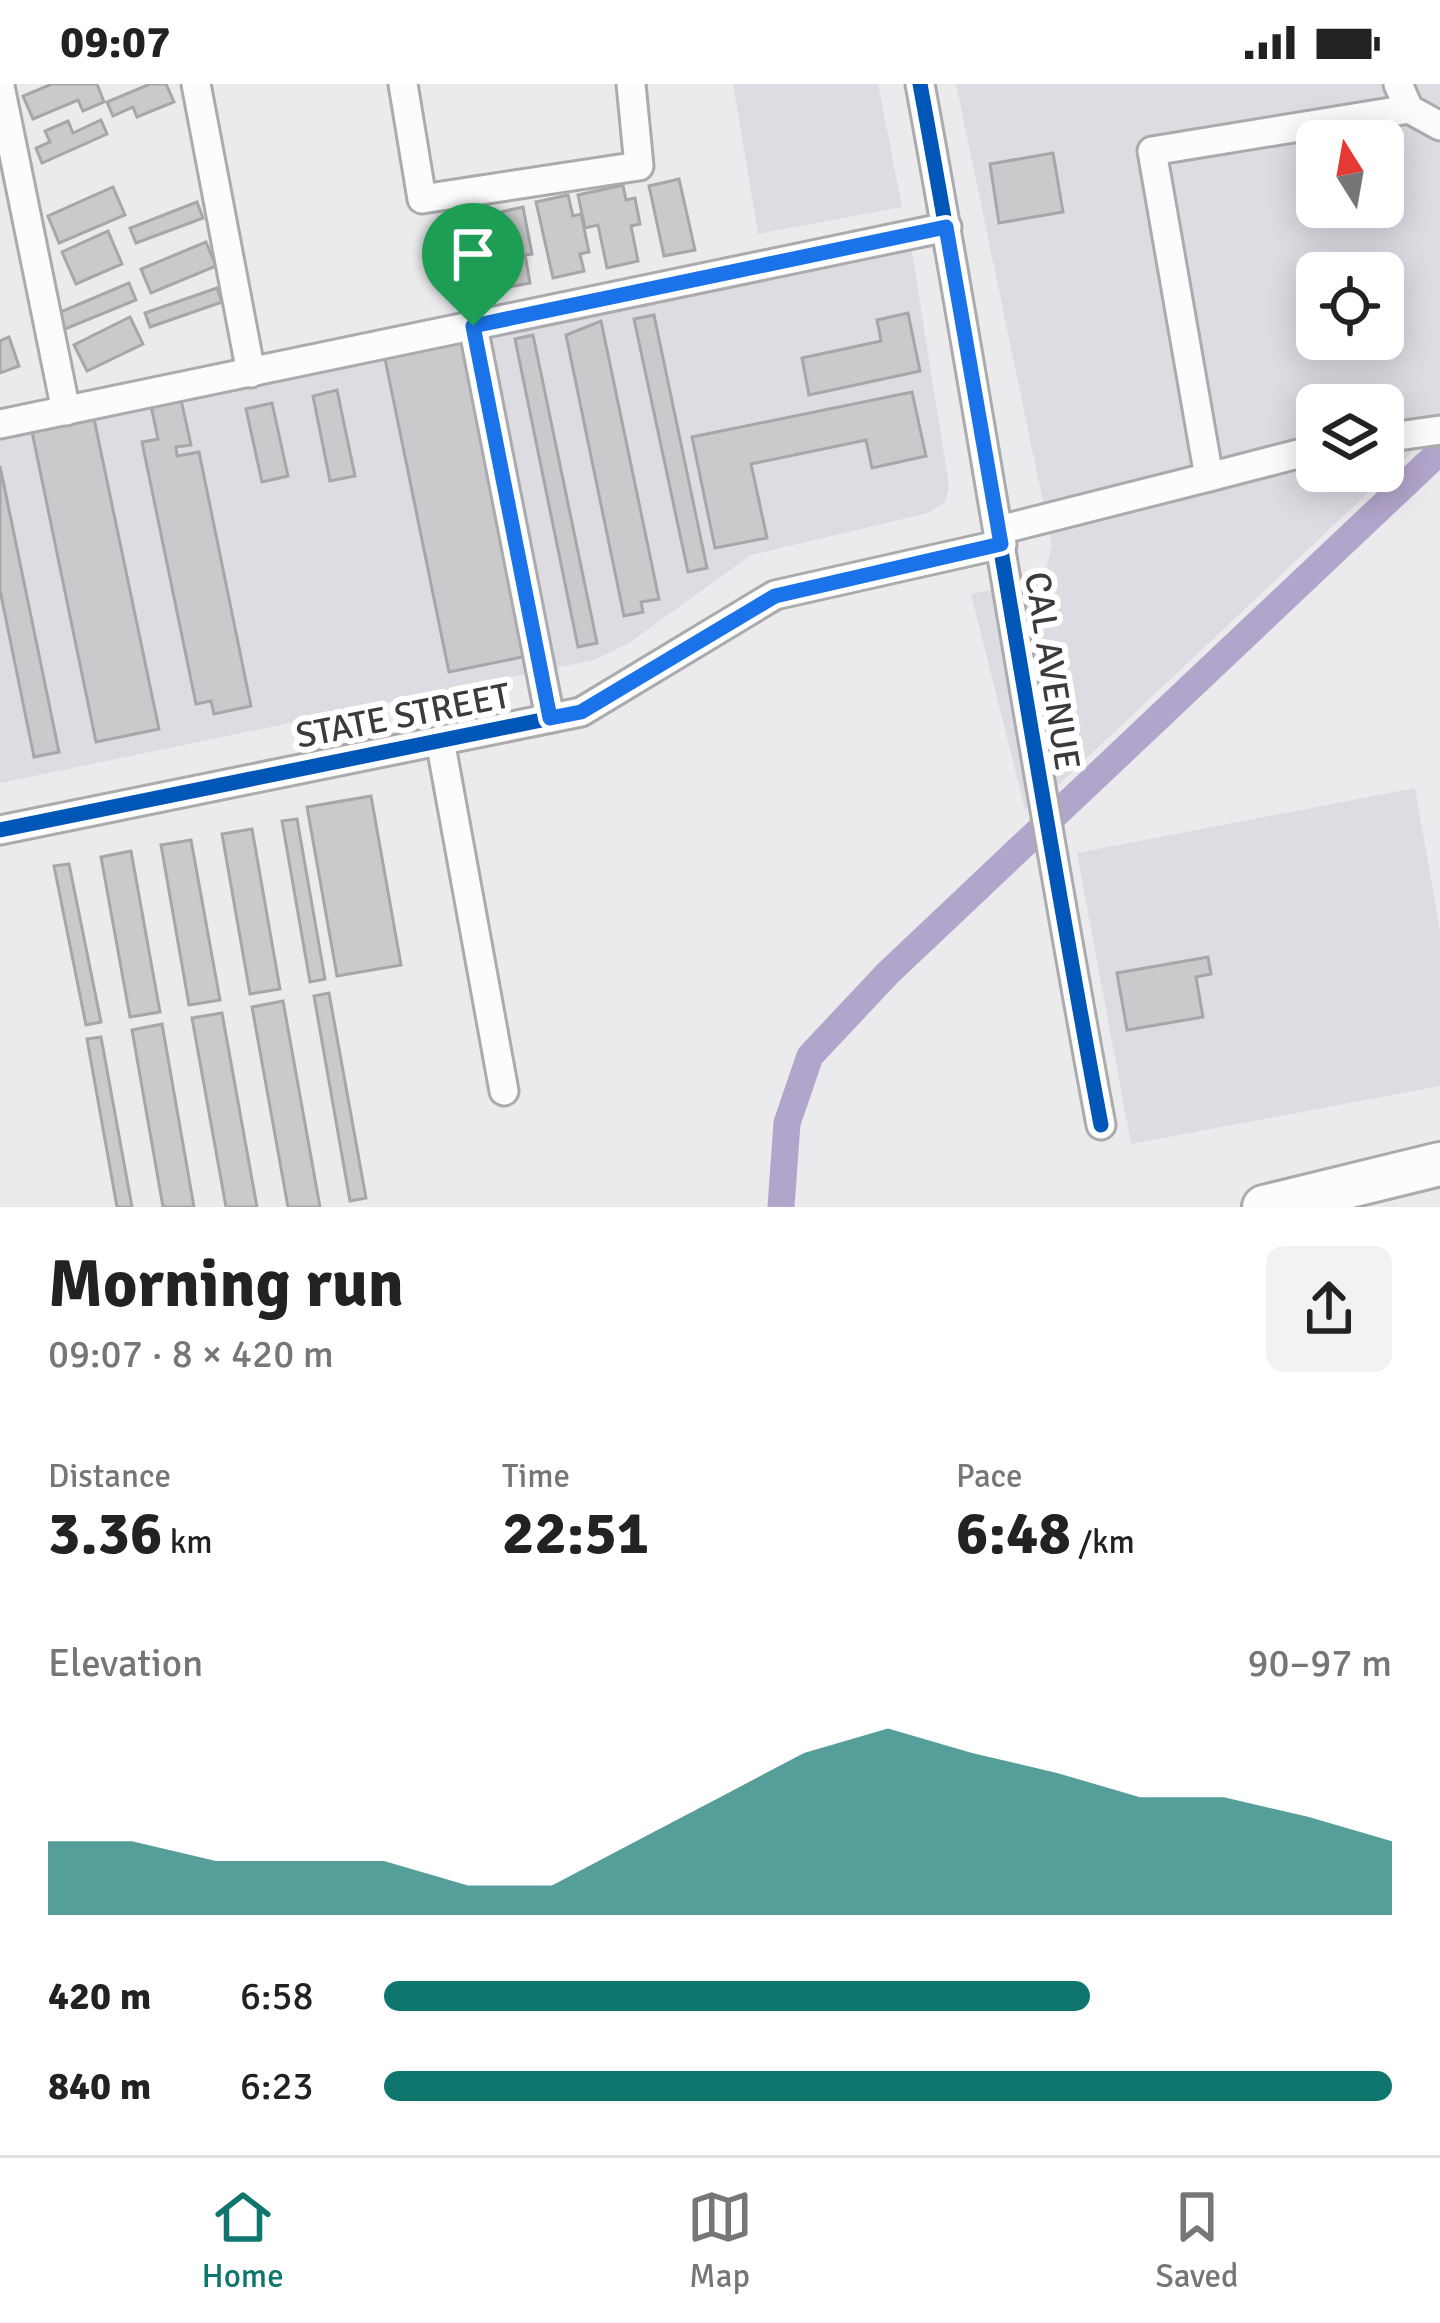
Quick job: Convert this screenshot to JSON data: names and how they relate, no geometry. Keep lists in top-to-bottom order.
{
  "streets": {
    "street": ["CAL AVENUE", "STATE STREET"]
  },
  "crossings": [
    ["CAL AVENUE", "STATE STREET"]
  ],
  "north": "top",
  "page": {
    "status": "09:07",
    "heading": ["Morning run", "09:07 · 8 × 420 m"],
    "stats": [
      ["Distance", "3.36 km"],
      ["Time", "22:51"],
      ["Pace", "6:48 /km"]
    ],
    "chart": ["Elevation", "90–97 m"],
    "list": [
      {
        "name": "420 m",
        "note": "6:58"
      },
      {
        "name": "840 m",
        "note": "6:23"
      }
    ],
    "tabs": ["Home", "Map", "Saved"]
  }
}
